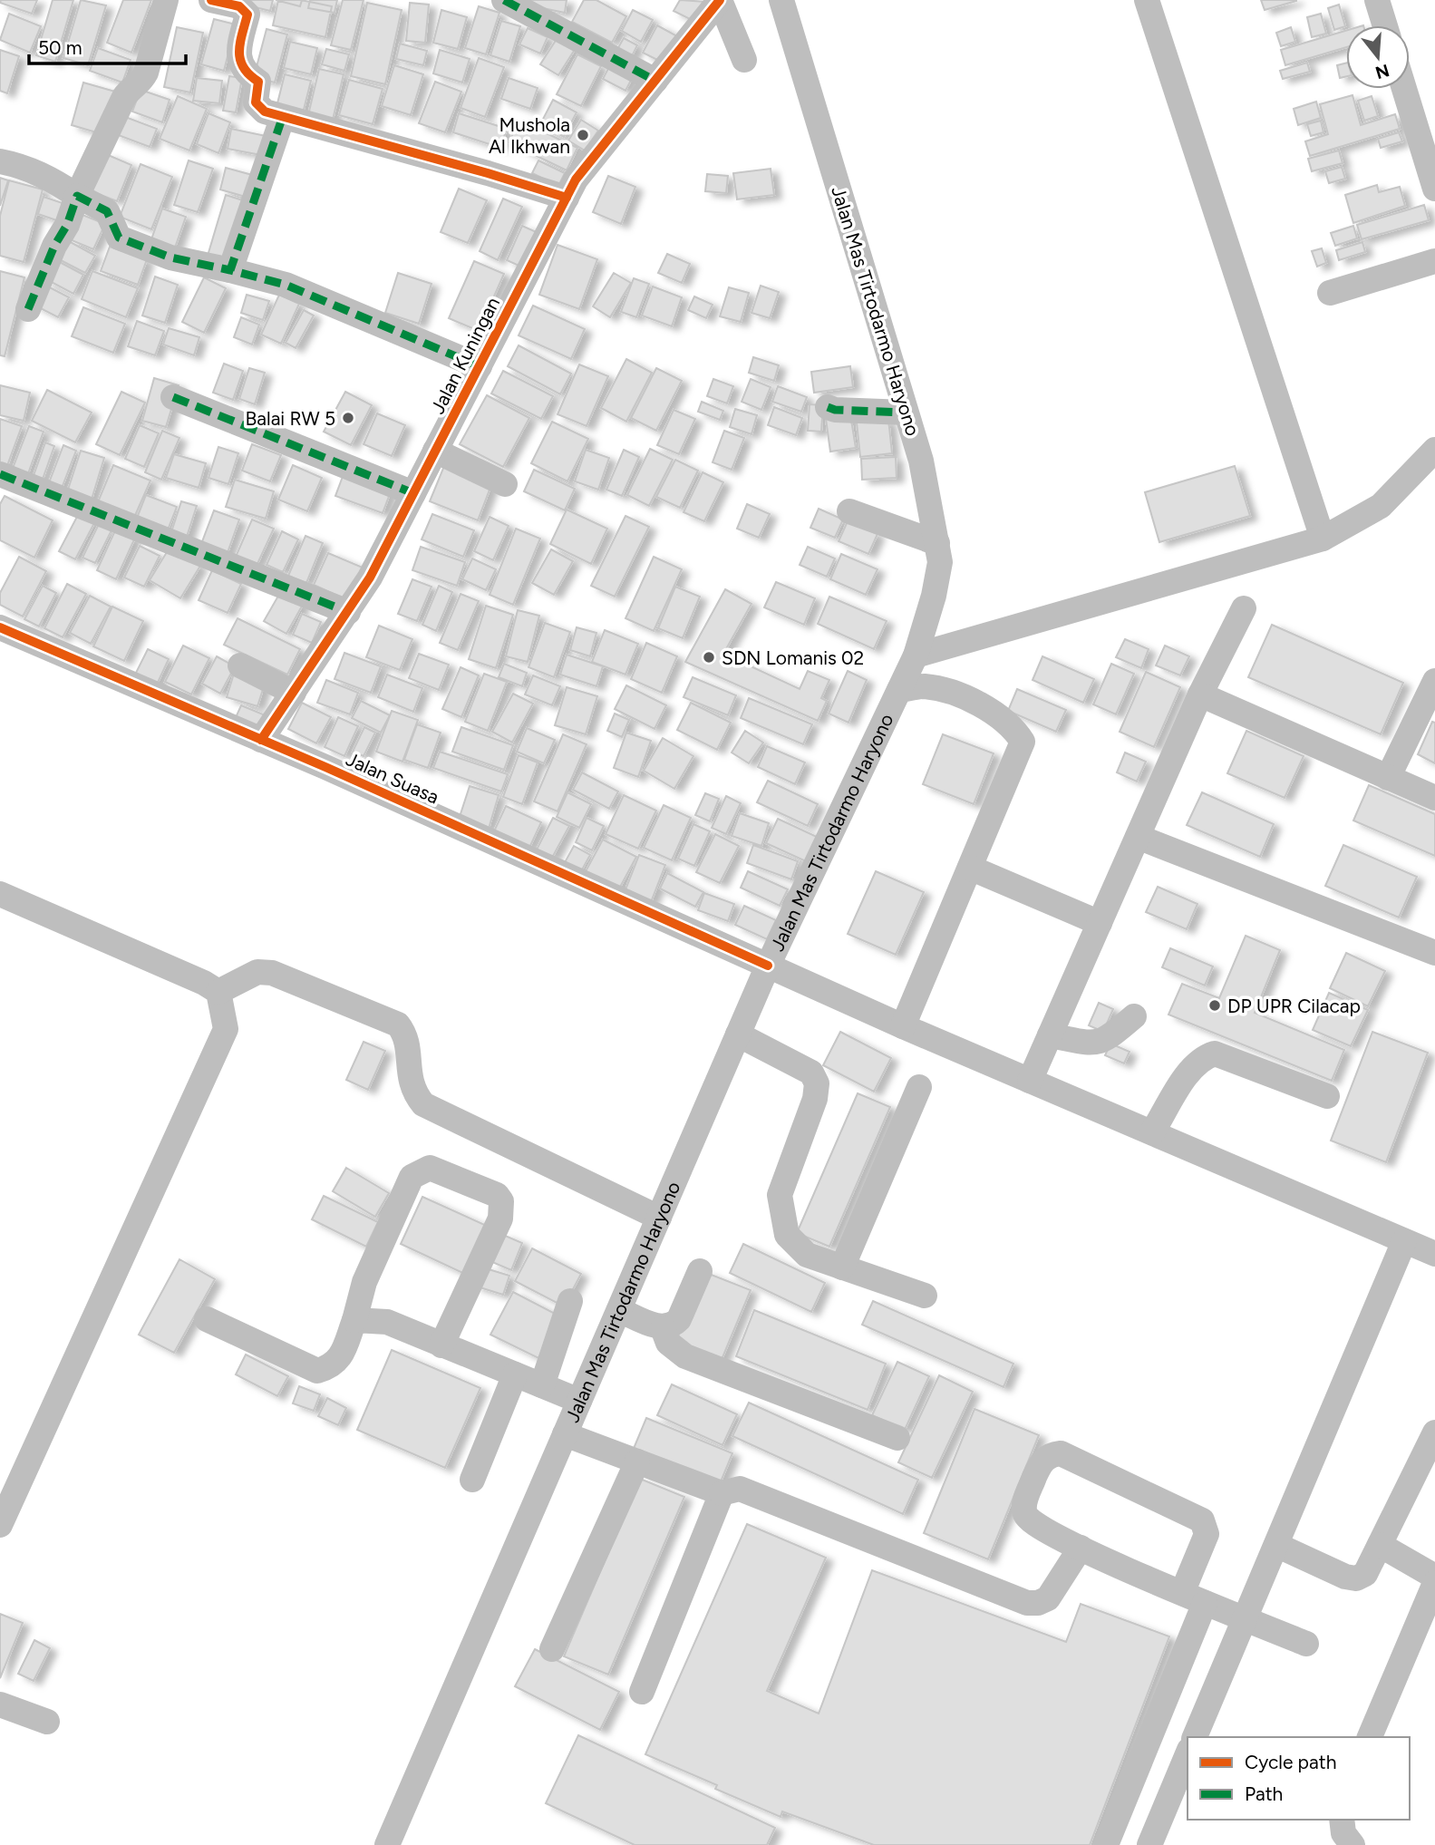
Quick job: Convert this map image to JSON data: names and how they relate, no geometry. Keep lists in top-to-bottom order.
{
  "streets": {
    "street": ["Jalan Mas Tirtodarmo Haryono", "Jalan Kuningan", "Jalan Suasa"]
  },
  "crossings": [
    ["Jalan Mas Tirtodarmo Haryono", "Jalan Suasa"],
    ["Jalan Kuningan", "Jalan Suasa"]
  ],
  "places": [
    "Mushola Al Ikhwan",
    "Balai RW 5",
    "SDN Lomanis 02",
    "DP UPR Cilacap"
  ],
  "legend": ["Cycle path", "Path"],
  "scale_bar": "50 m",
  "north": "bottom"
}
